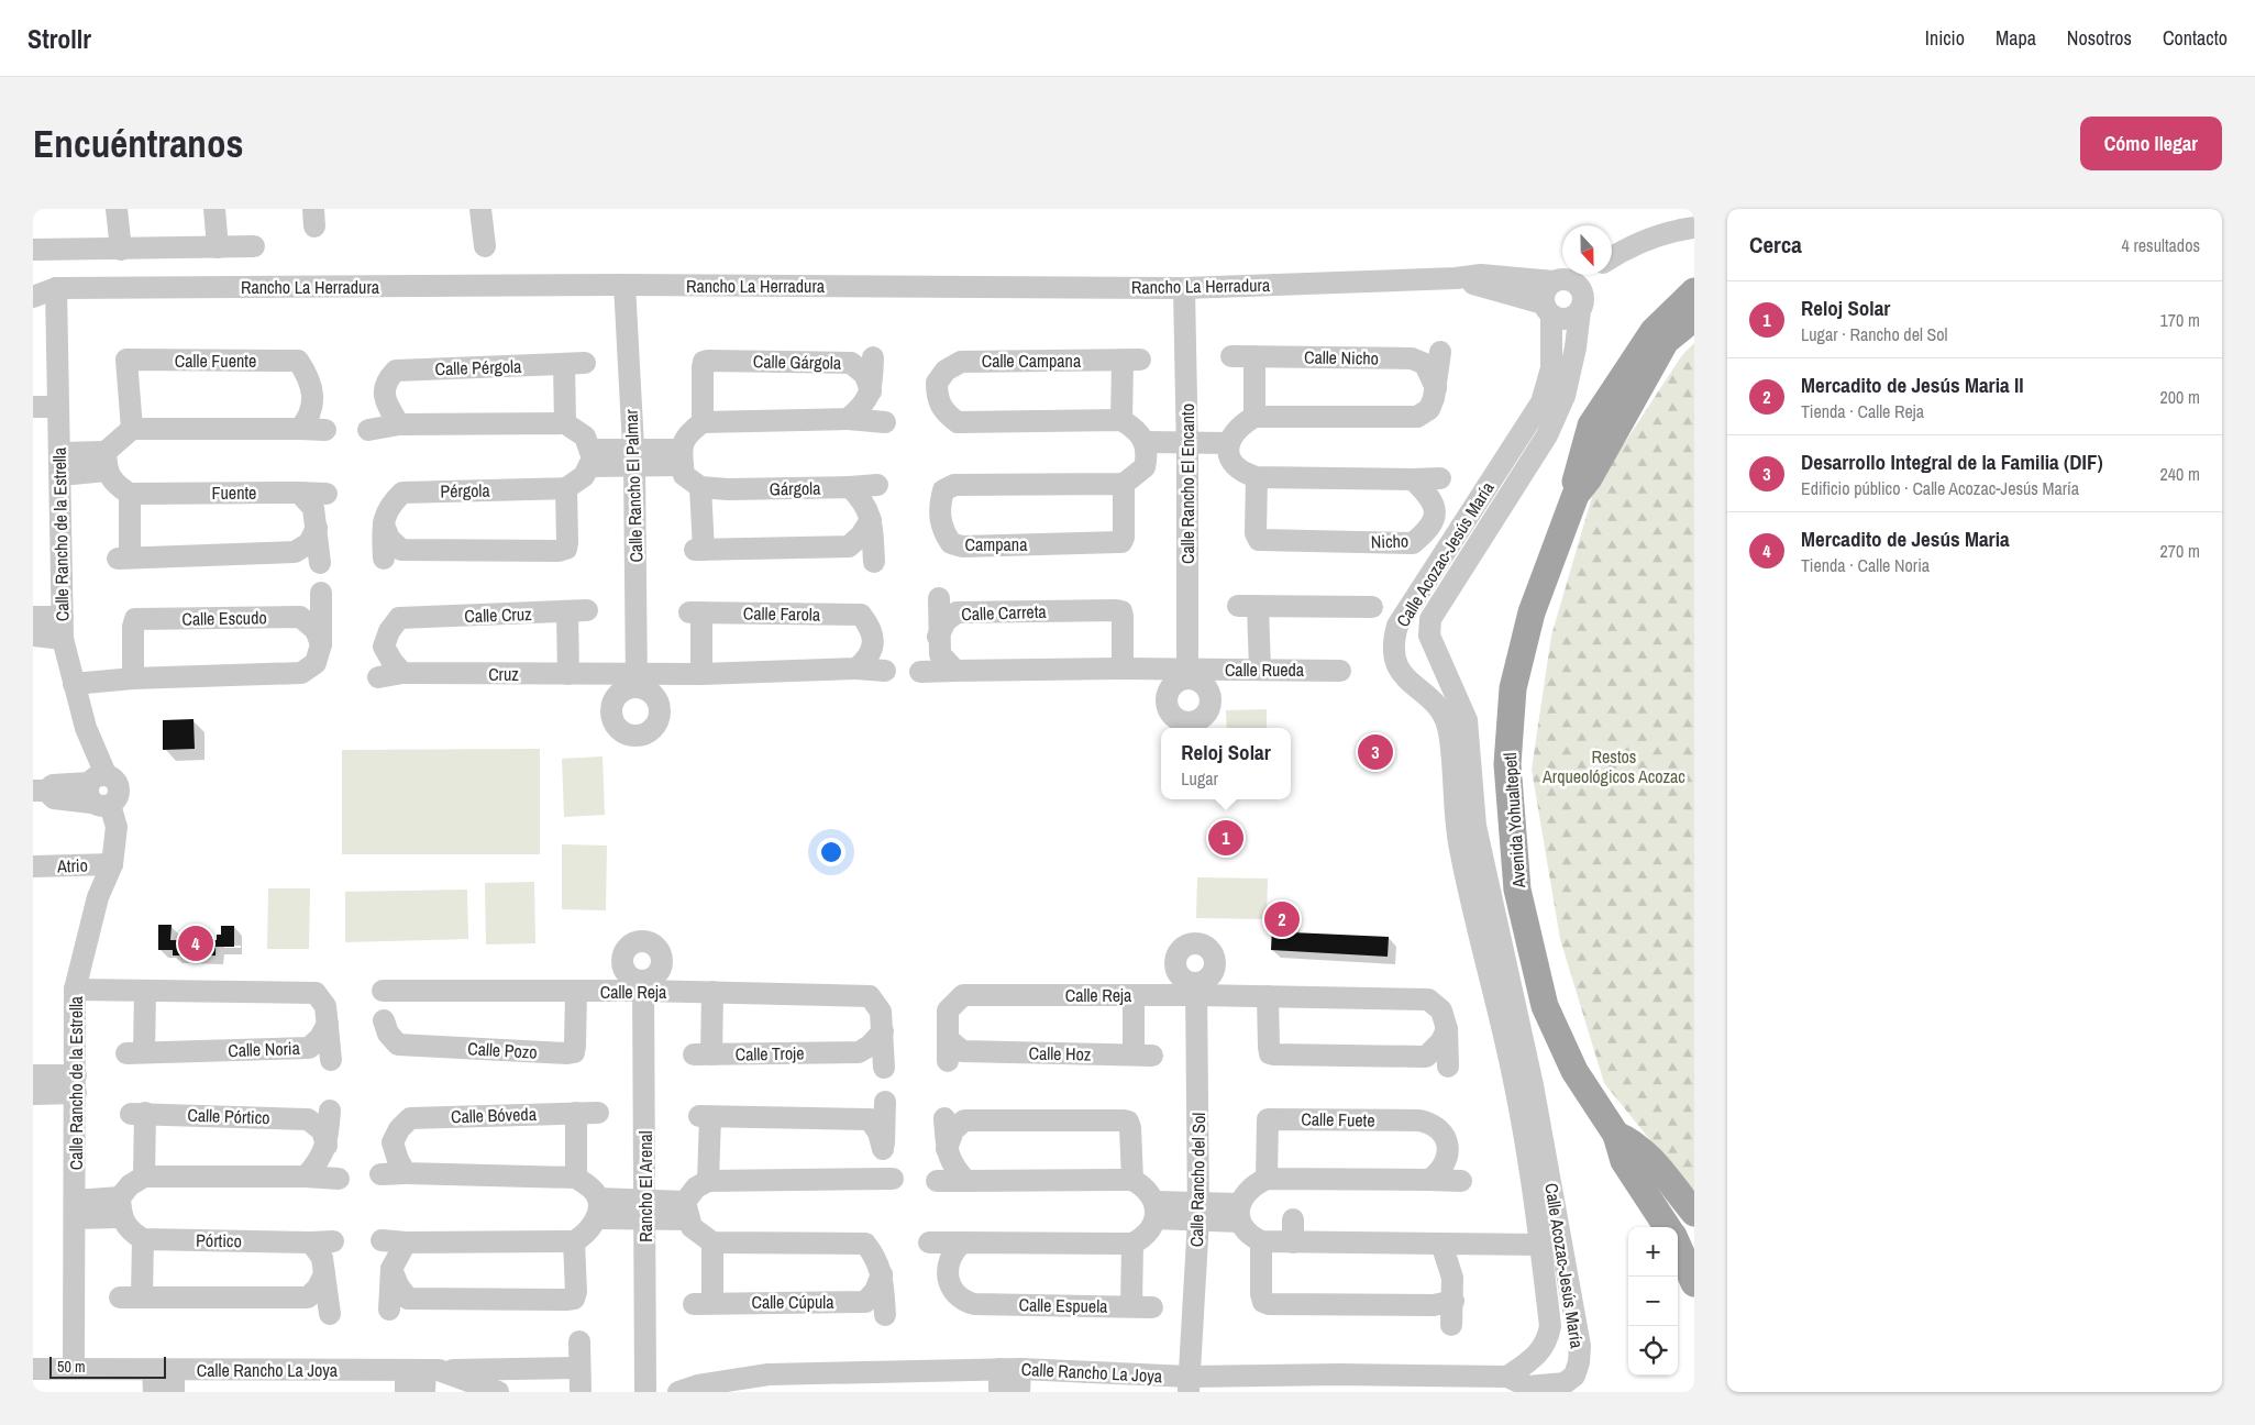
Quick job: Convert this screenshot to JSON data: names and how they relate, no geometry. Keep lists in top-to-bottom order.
{
  "streets": {
    "main road": ["Avenida Yohualtepetl"],
    "street": [
      "Rancho La Herradura",
      "Calle Nicho",
      "Calle Fuente",
      "Calle Campana",
      "Calle Gárgola",
      "Calle Pérgola",
      "Calle Rancho El Encanto",
      "Calle Rancho El Palmar",
      "Gárgola",
      "Pérgola",
      "Fuente",
      "Calle Rancho de la Estrella",
      "Nicho",
      "Campana",
      "Calle Acozac-Jesús María",
      "Calle Carreta",
      "Calle Farola",
      "Calle Cruz",
      "Calle Escudo",
      "Calle Rueda",
      "Cruz",
      "Atrio",
      "Calle Reja",
      "Calle Noria",
      "Calle Pozo",
      "Calle Troje",
      "Calle Hoz",
      "Calle Bóveda",
      "Calle Pórtico",
      "Calle Fuete",
      "Calle Rancho del Sol",
      "Rancho El Arenal",
      "Pórtico",
      "Calle Cúpula",
      "Calle Espuela",
      "Calle Rancho La Joya"
    ]
  },
  "crossings": [
    ["Rancho La Herradura", "Calle Rancho El Encanto"],
    ["Rancho La Herradura", "Calle Rancho El Palmar"],
    ["Rancho La Herradura", "Calle Rancho de la Estrella"],
    ["Rancho La Herradura", "Calle Acozac-Jesús María"],
    ["Calle Rancho El Encanto", "Calle Rueda"],
    ["Calle Rancho El Palmar", "Cruz"],
    ["Calle Rancho de la Estrella", "Atrio"],
    ["Calle Rancho de la Estrella", "Calle Rancho La Joya"],
    ["Calle Acozac-Jesús María", "Calle Rancho La Joya"],
    ["Calle Carreta", "Calle Rueda"],
    ["Calle Cruz", "Cruz"],
    ["Calle Reja", "Calle Pozo"],
    ["Calle Reja", "Calle Troje"],
    ["Calle Reja", "Calle Hoz"],
    ["Calle Reja", "Calle Rancho del Sol"],
    ["Calle Reja", "Rancho El Arenal"],
    ["Calle Rancho del Sol", "Calle Rancho La Joya"]
  ],
  "parks": ["Restos Arqueológicos Acozac"],
  "scale_bar": "50 m",
  "north": "bottom",
  "page": {
    "header": "Strollr",
    "nav": [
      "Inicio",
      "Mapa",
      "Nosotros",
      "Contacto"
    ],
    "buttons": "Cómo llegar",
    "title": "Encuéntranos",
    "heading": ["Cerca", "4 resultados"],
    "list": [
      {
        "mark": "1",
        "name": "Reloj Solar",
        "note": "Lugar · Rancho del Sol",
        "value": "170 m"
      },
      {
        "mark": "2",
        "name": "Mercadito de Jesús Maria II",
        "note": "Tienda · Calle Reja",
        "value": "200 m"
      },
      {
        "mark": "3",
        "name": "Desarrollo Integral de la Familia (DIF)",
        "note": "Edificio público · Calle Acozac-Jesús María",
        "value": "240 m"
      },
      {
        "mark": "4",
        "name": "Mercadito de Jesús Maria",
        "note": "Tienda · Calle Noria",
        "value": "270 m"
      }
    ],
    "popup": ["Reloj Solar", "Lugar"],
    "pins": [
      "3",
      "1",
      "2",
      "4"
    ],
    "map_buttons": ["+", "−"],
    "scale": "50 m"
  }
}
